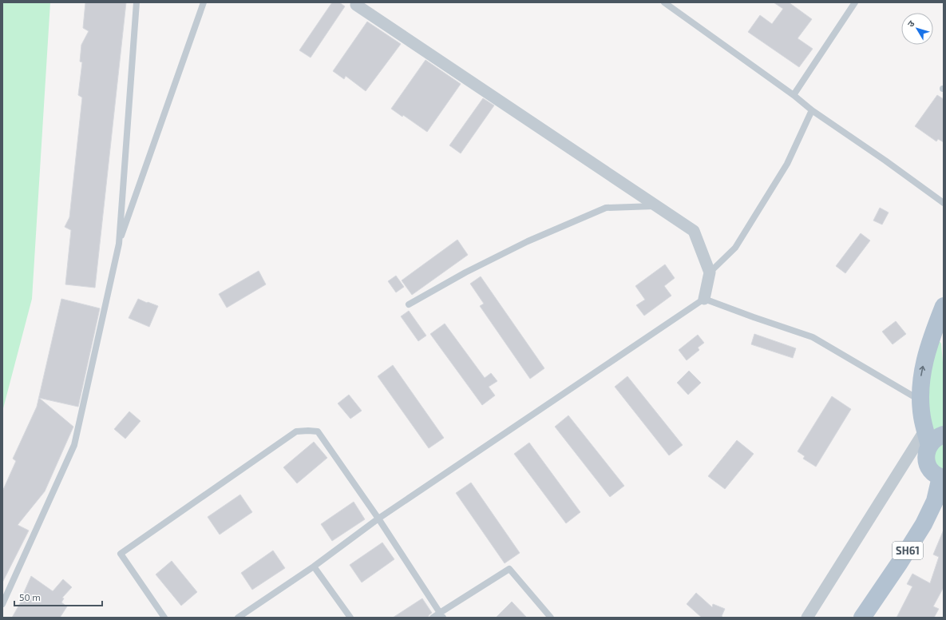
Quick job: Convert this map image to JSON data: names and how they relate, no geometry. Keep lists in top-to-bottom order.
{
  "streets": {
    "main road": ["SH61"]
  },
  "scale_bar": "50 m",
  "north": "top left"
}
